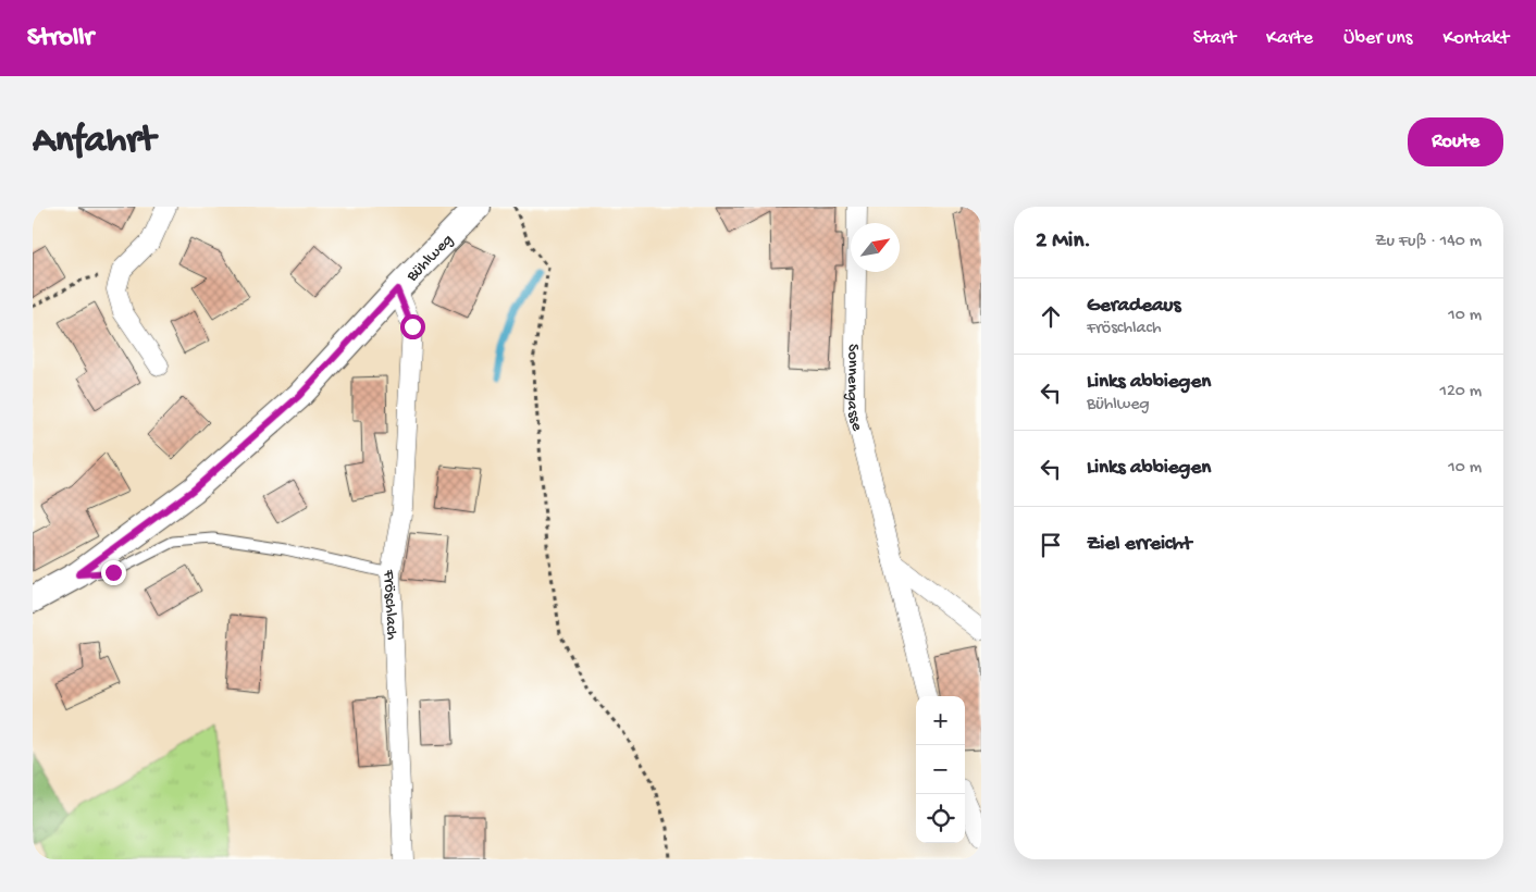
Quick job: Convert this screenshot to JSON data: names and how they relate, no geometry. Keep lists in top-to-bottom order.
{
  "streets": {
    "street": ["Bühlweg", "Sonnengasse", "Fröschlach"]
  },
  "crossings": [
    ["Bühlweg", "Fröschlach"]
  ],
  "north": "top right",
  "page": {
    "header": "Strollr",
    "nav": [
      "Start",
      "Karte",
      "Über uns",
      "Kontakt"
    ],
    "buttons": "Route",
    "title": "Anfahrt",
    "heading": ["2 Min.", "Zu Fuß · 140 m"],
    "list": [
      ["Geradeaus", "Fröschlach", "10 m"],
      ["Links abbiegen", "Bühlweg", "120 m"],
      ["Links abbiegen", "10 m"],
      "Ziel erreicht"
    ],
    "map_buttons": ["+", "−"]
  }
}
